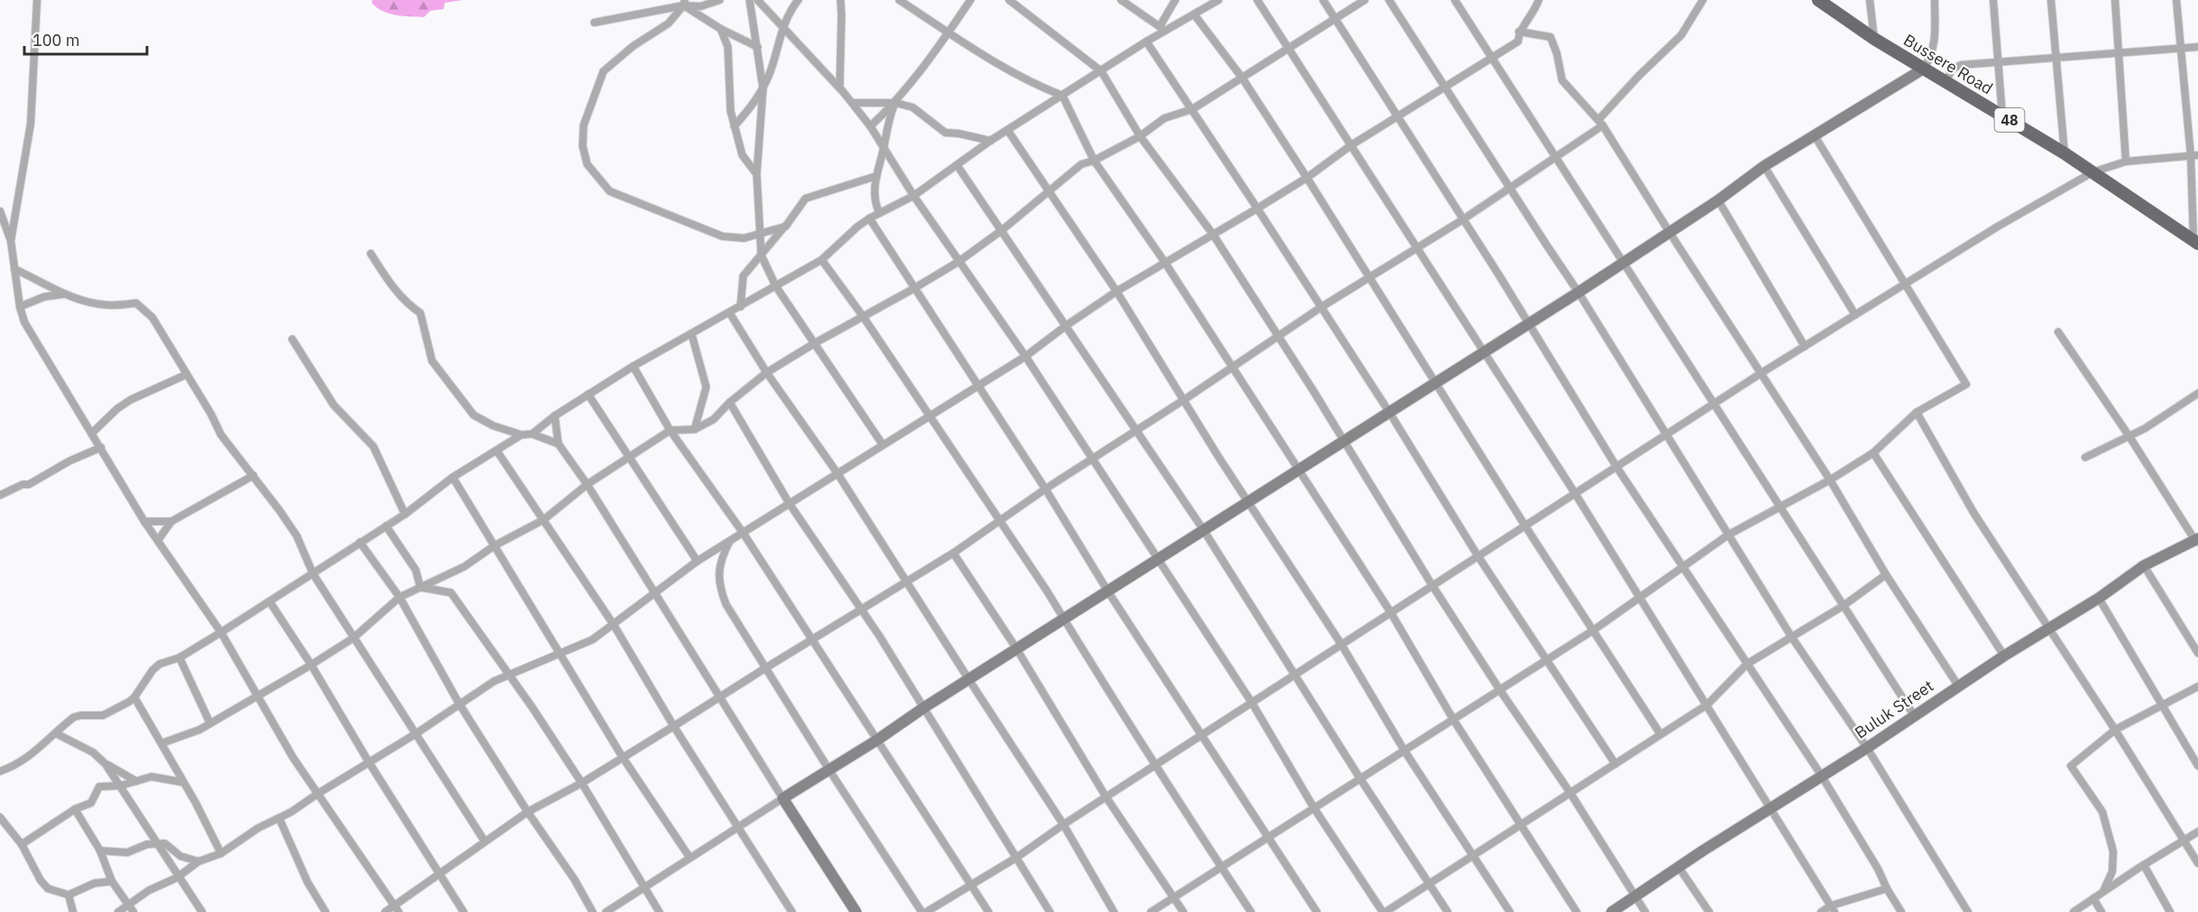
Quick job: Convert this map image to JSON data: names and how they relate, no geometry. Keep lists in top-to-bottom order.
{
  "streets": {
    "main road": ["Bussere Road", "48"],
    "street": ["Buluk Street"]
  },
  "scale_bar": "100 m"
}
